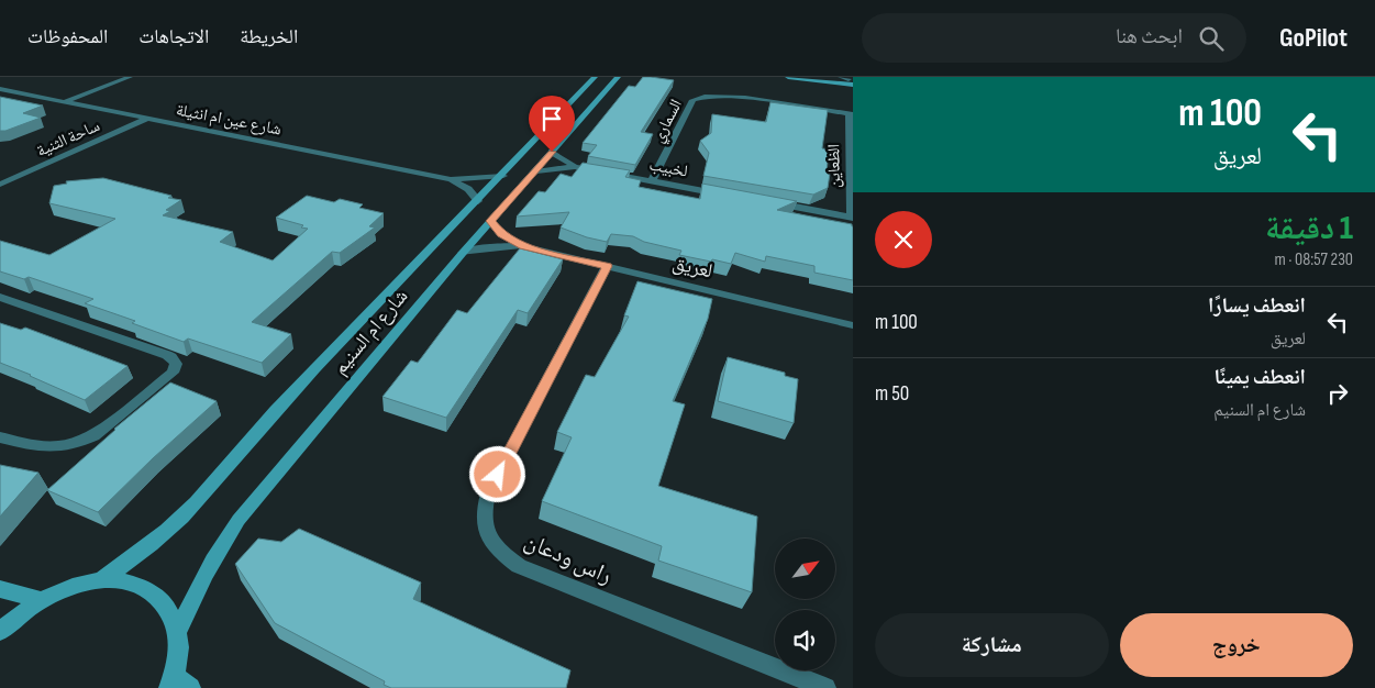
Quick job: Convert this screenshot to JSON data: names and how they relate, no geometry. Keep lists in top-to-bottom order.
{
  "streets": {
    "main road": ["شارع ام السنيم"],
    "street": [
      "شارع عين ام انثيلة",
      "السماري",
      "ساحة الثنية",
      "الظعاين",
      "لخبيب",
      "لعريق",
      "راس ودعان"
    ]
  },
  "crossings": [
    ["شارع عين ام انثيلة", "ساحة الثنية"],
    ["شارع عين ام انثيلة", "شارع ام السنيم"],
    ["السماري", "الظعاين"],
    ["السماري", "لخبيب"],
    ["لخبيب", "شارع ام السنيم"],
    ["لعريق", "شارع ام السنيم"],
    ["لعريق", "راس ودعان"]
  ],
  "north": "top right",
  "page": {
    "header": "GoPilot",
    "search": "ابحث هنا",
    "nav": ["الخريطة", "الاتجاهات", "المحفوظات"],
    "turn": ["100 m", "لعريق"],
    "heading": ["1 دقيقة", "230 m · 08:57"],
    "list": [
      {
        "name": "انعطف يسارًا",
        "note": "لعريق",
        "value": "100 m"
      },
      {
        "name": "انعطف يمينًا",
        "note": "شارع ام السنيم",
        "value": "50 m"
      }
    ],
    "buttons": ["خروج", "مشاركة"]
  }
}
